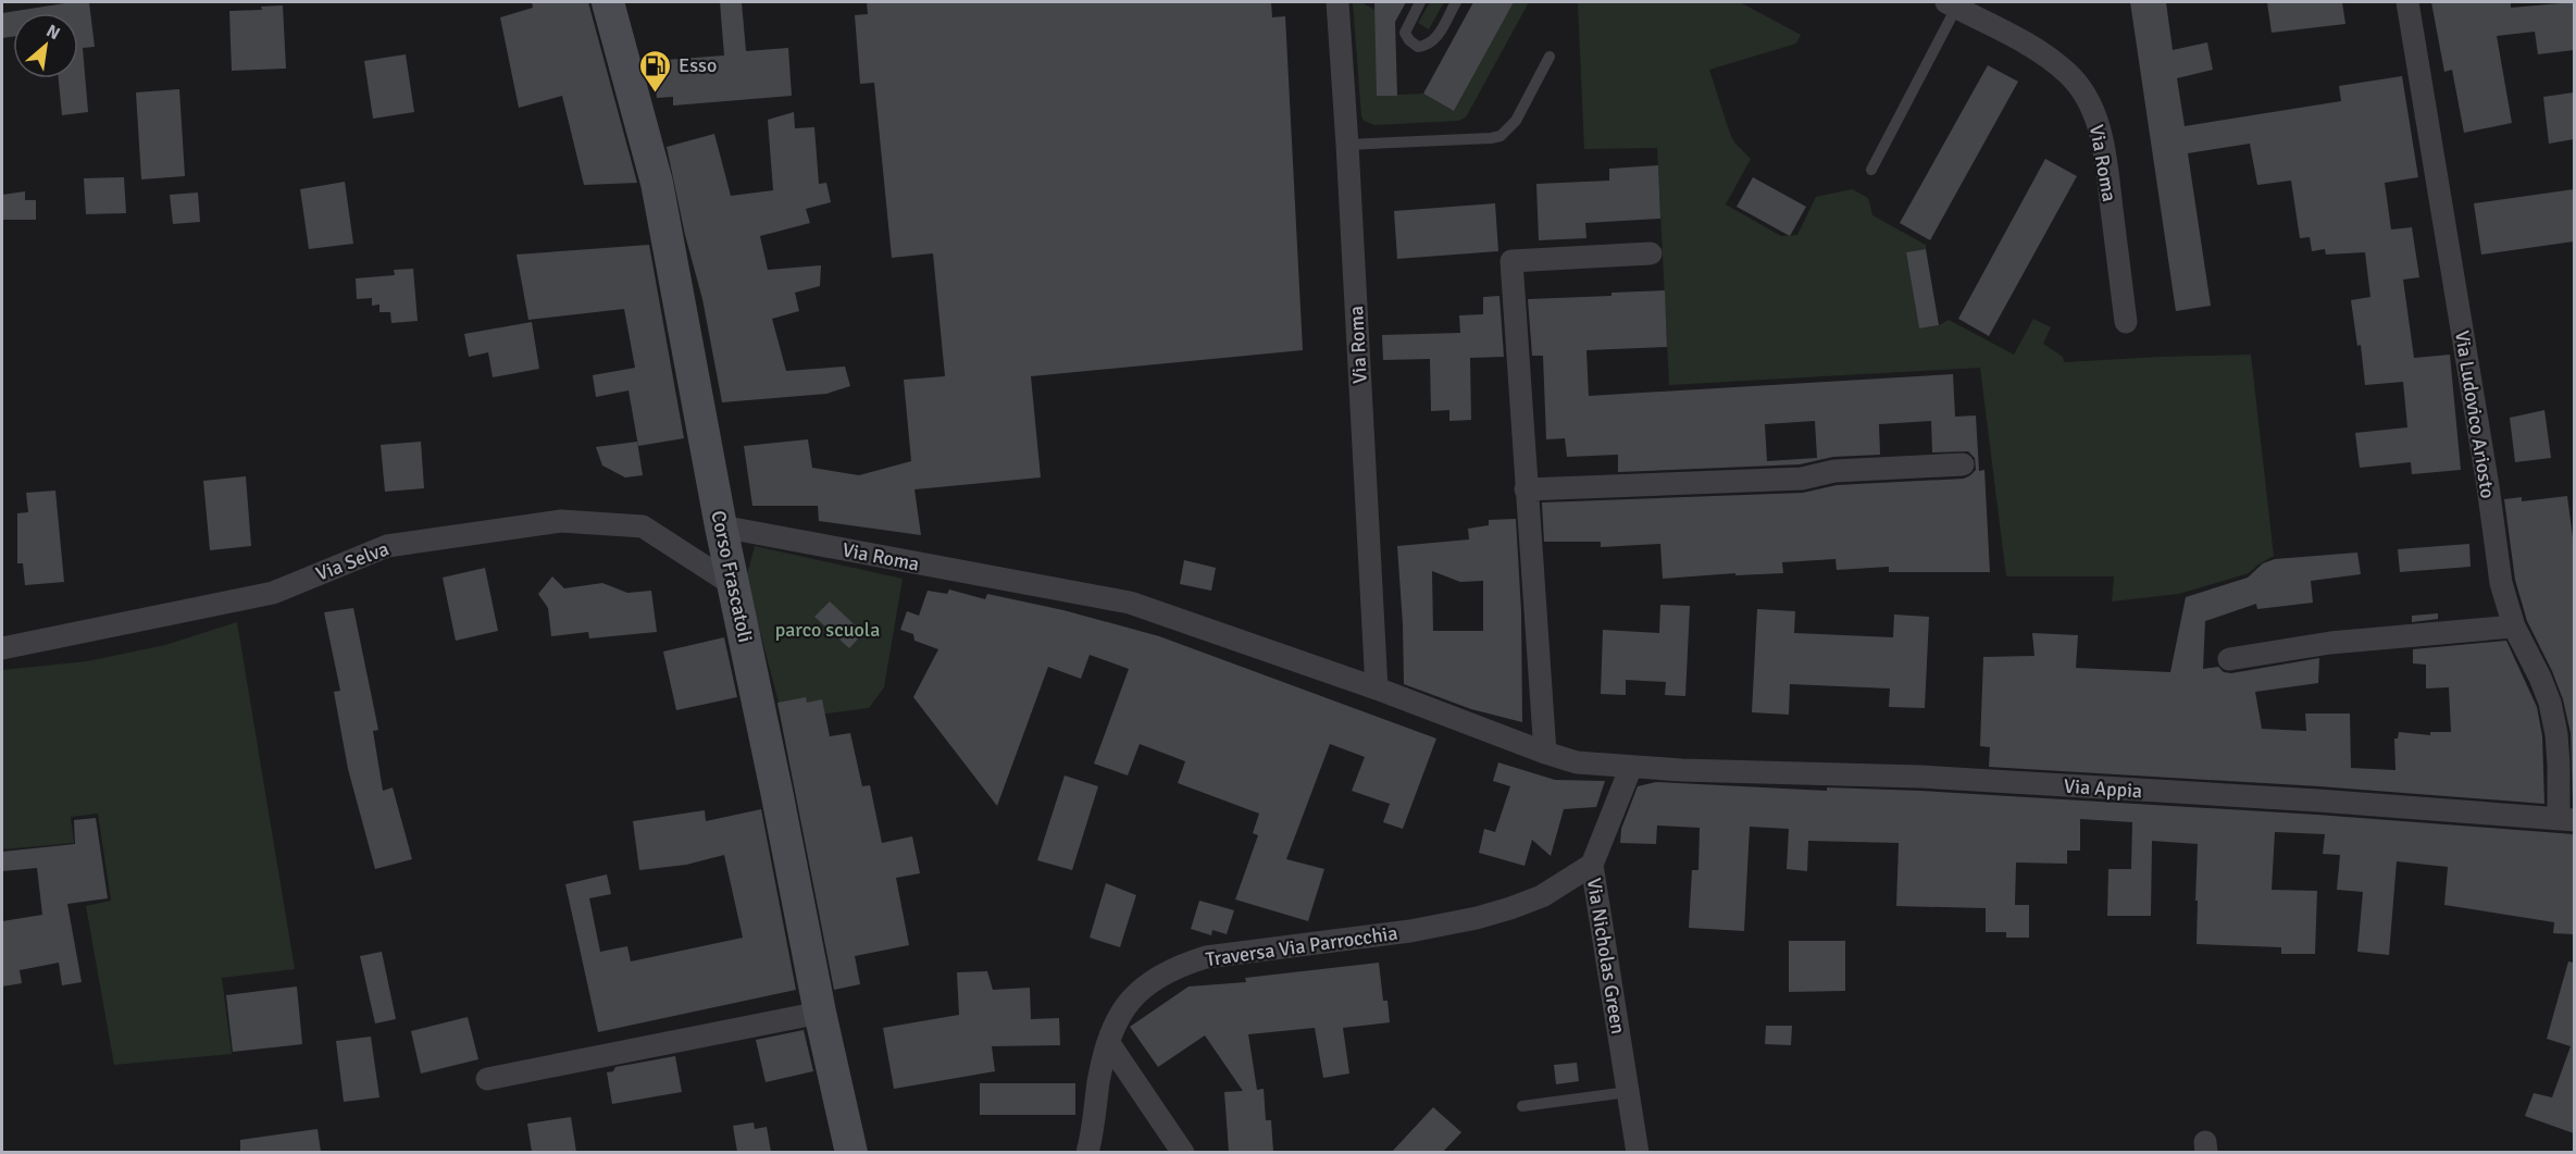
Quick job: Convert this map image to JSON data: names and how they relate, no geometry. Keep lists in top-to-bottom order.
{
  "streets": {
    "street": [
      "Via Roma",
      "Via Ludovico Ariosto",
      "Via Selva",
      "Corso Frascatoli",
      "Via Appia",
      "Traversa Via Parrocchia",
      "Via Nicholas Green"
    ]
  },
  "crossings": [
    ["Via Roma", "Corso Frascatoli"],
    ["Via Roma", "Via Appia"],
    ["Via Roma", "Via Nicholas Green"],
    ["Via Ludovico Ariosto", "Via Appia"],
    ["Via Selva", "Corso Frascatoli"],
    ["Via Appia", "Via Nicholas Green"],
    ["Traversa Via Parrocchia", "Via Nicholas Green"]
  ],
  "parks": ["parco scuola"],
  "places": {
    "fuel station": ["Esso"]
  },
  "north": "top right"
}
